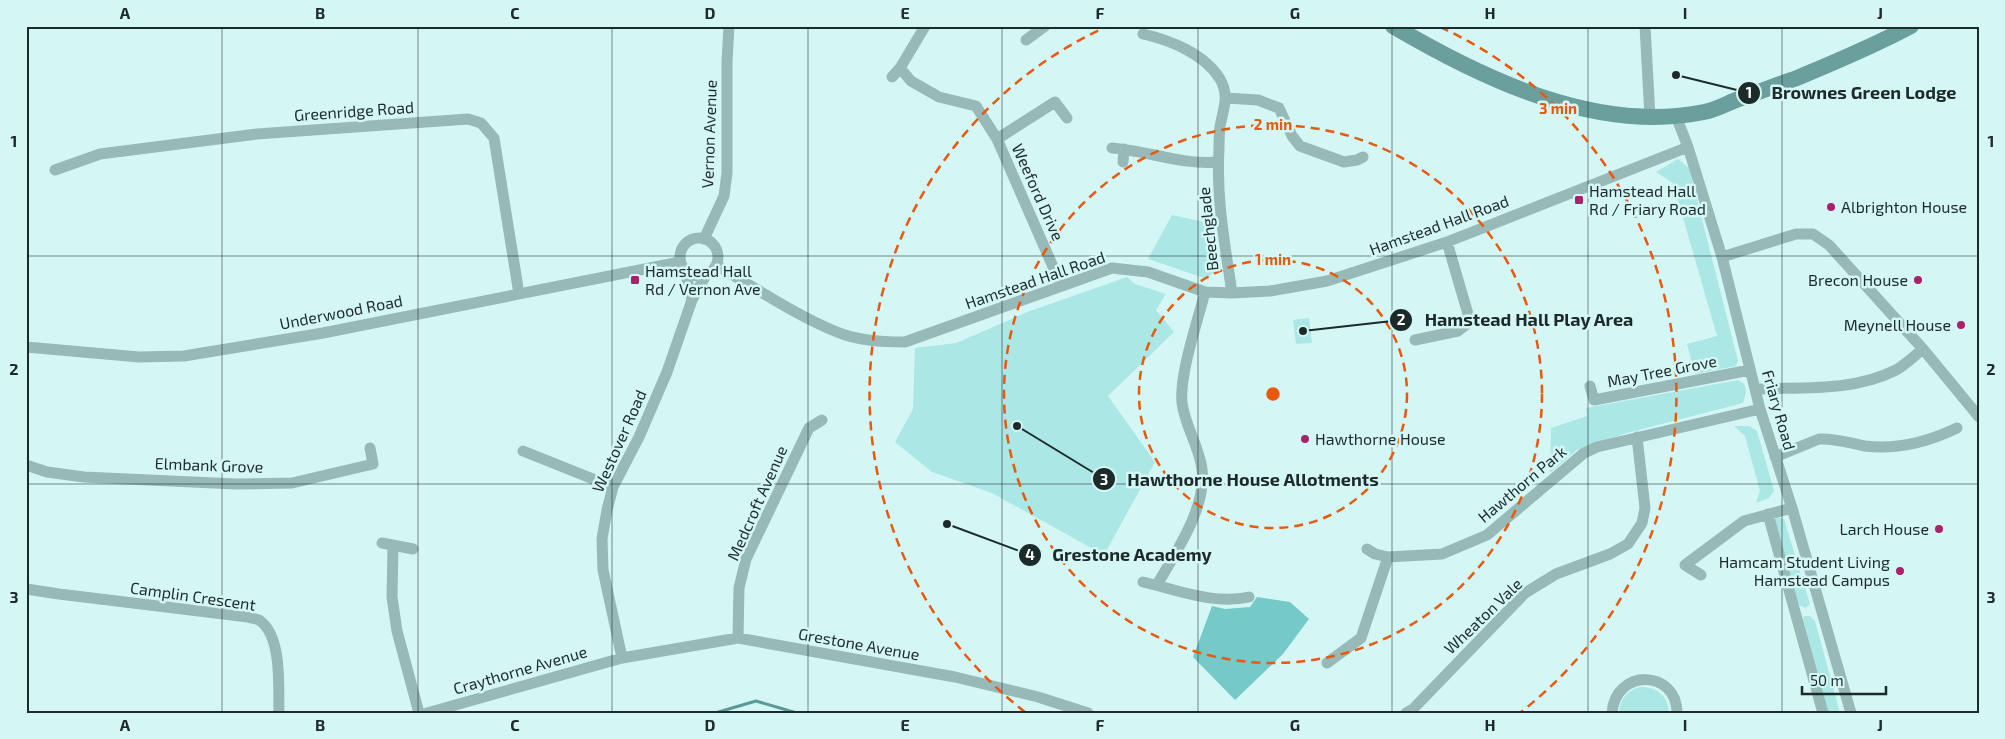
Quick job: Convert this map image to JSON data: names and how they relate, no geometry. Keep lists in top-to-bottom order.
{
  "streets": {
    "street": [
      "Greenridge Road",
      "Vernon Avenue",
      "Weeford Drive",
      "Hamstead Hall Road",
      "Beechglade",
      "Underwood Road",
      "May Tree Grove",
      "Friary Road",
      "Westover Road",
      "Elmbank Grove",
      "Hawthorn Park",
      "Medcroft Avenue",
      "Camplin Crescent",
      "Wheaton Vale",
      "Grestone Avenue",
      "Craythorne Avenue"
    ]
  },
  "crossings": [
    ["Greenridge Road", "Underwood Road"],
    ["Vernon Avenue", "Hamstead Hall Road"],
    ["Vernon Avenue", "Underwood Road"],
    ["Vernon Avenue", "Westover Road"],
    ["Weeford Drive", "Hamstead Hall Road"],
    ["Hamstead Hall Road", "Beechglade"],
    ["Hamstead Hall Road", "Underwood Road"],
    ["Hamstead Hall Road", "Friary Road"],
    ["Hamstead Hall Road", "Westover Road"],
    ["Underwood Road", "Westover Road"],
    ["May Tree Grove", "Friary Road"],
    ["Friary Road", "Hawthorn Park"],
    ["Westover Road", "Grestone Avenue"],
    ["Westover Road", "Craythorne Avenue"],
    ["Hawthorn Park", "Wheaton Vale"],
    ["Medcroft Avenue", "Grestone Avenue"],
    ["Grestone Avenue", "Craythorne Avenue"]
  ],
  "places": {
    "other": [
      "Brownes Green Lodge",
      "Albrighton House",
      "Brecon House",
      "Meynell House",
      "Hamstead Hall Play Area",
      "Hawthorne House Allotments",
      "Hawthorne House",
      "Grestone Academy",
      "Larch House",
      "Hamcam Student Living Hamstead Campus"
    ],
    "transit": ["Hamstead Hall Rd / Friary Road", "Hamstead Hall Rd / Vernon Ave"]
  },
  "scale_bar": "50 m",
  "grid": {
    "columns": [
      "A",
      "B",
      "C",
      "D",
      "E",
      "F",
      "G",
      "H",
      "I",
      "J"
    ],
    "rows": ["1", "2", "3"]
  },
  "rings": ["3 min", "2 min", "1 min"]
}
